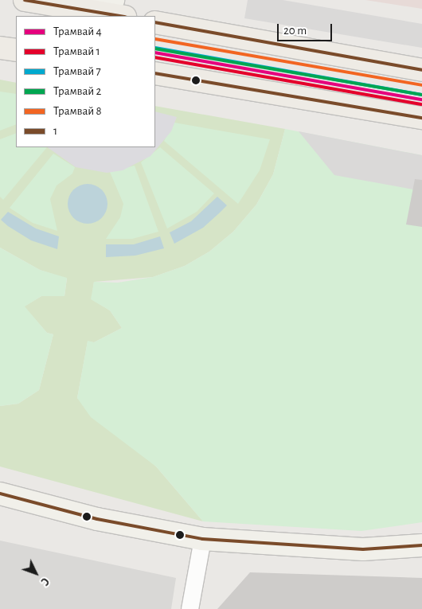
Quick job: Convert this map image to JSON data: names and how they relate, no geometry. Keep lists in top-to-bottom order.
{
  "lines": [
    "transit line 1",
    "tram line 8",
    "tram line 7",
    "tram line 2",
    "tram line 4",
    "tram line 1"
  ],
  "legend": [
    "Трамвай 4",
    "Трамвай 1",
    "Трамвай 7",
    "Трамвай 2",
    "Трамвай 8",
    "1"
  ],
  "scale_bar": "20 m",
  "north": "bottom right"
}
